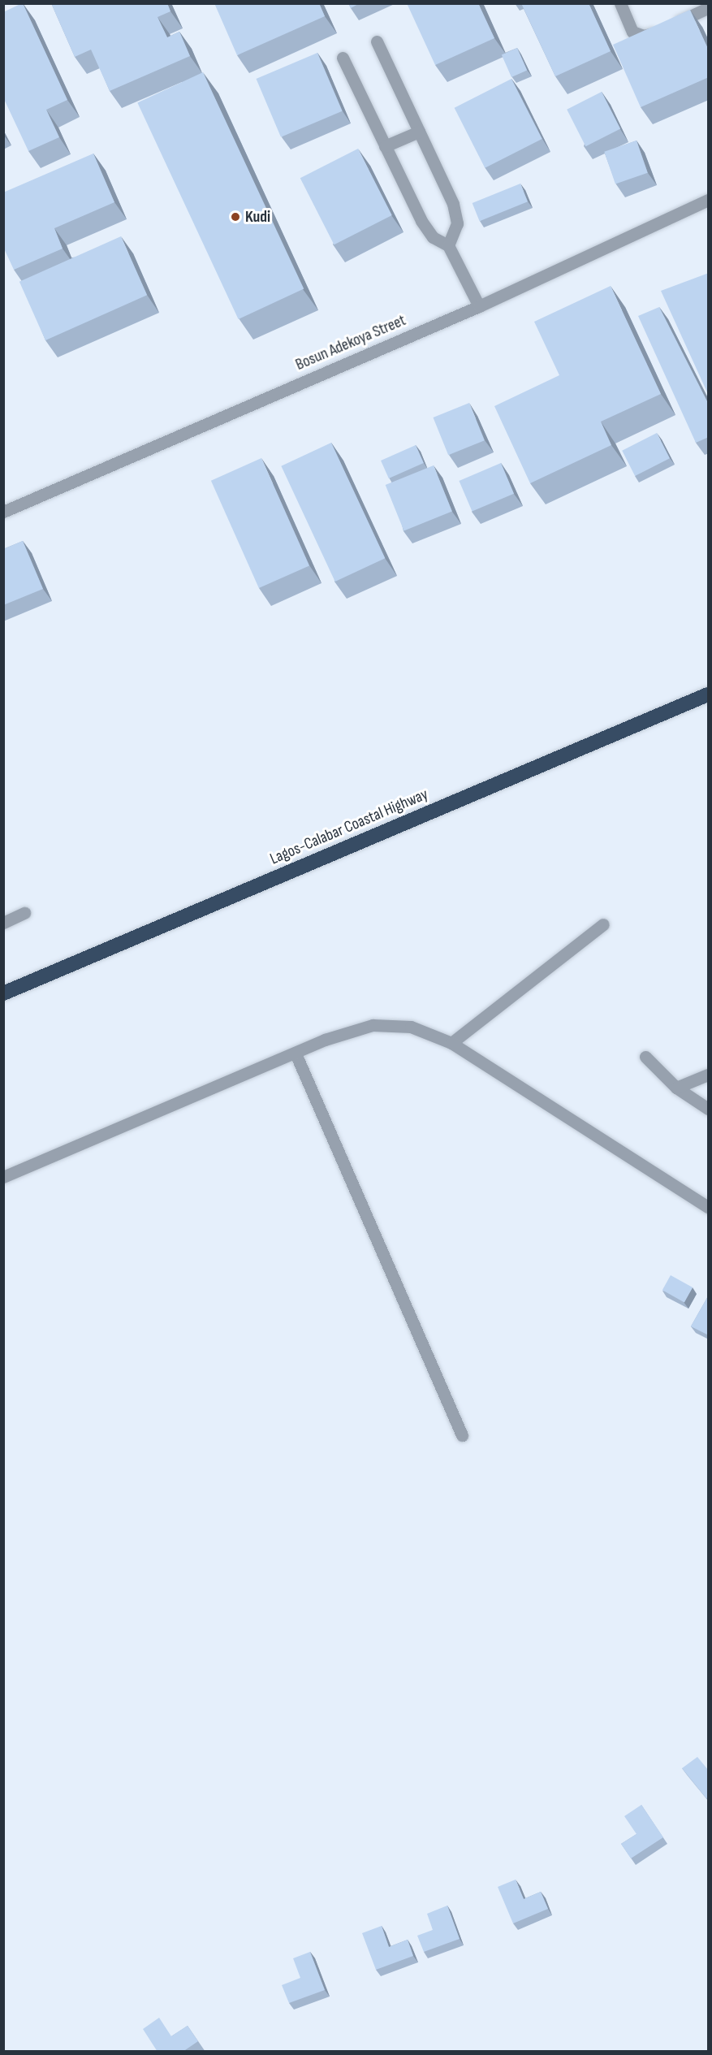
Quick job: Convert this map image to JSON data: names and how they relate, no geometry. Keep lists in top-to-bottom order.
{
  "streets": {
    "highway": ["Lagos-Calabar Coastal Highway"],
    "street": ["Bosun Adekoya Street"]
  },
  "places": ["Kudi"]
}
